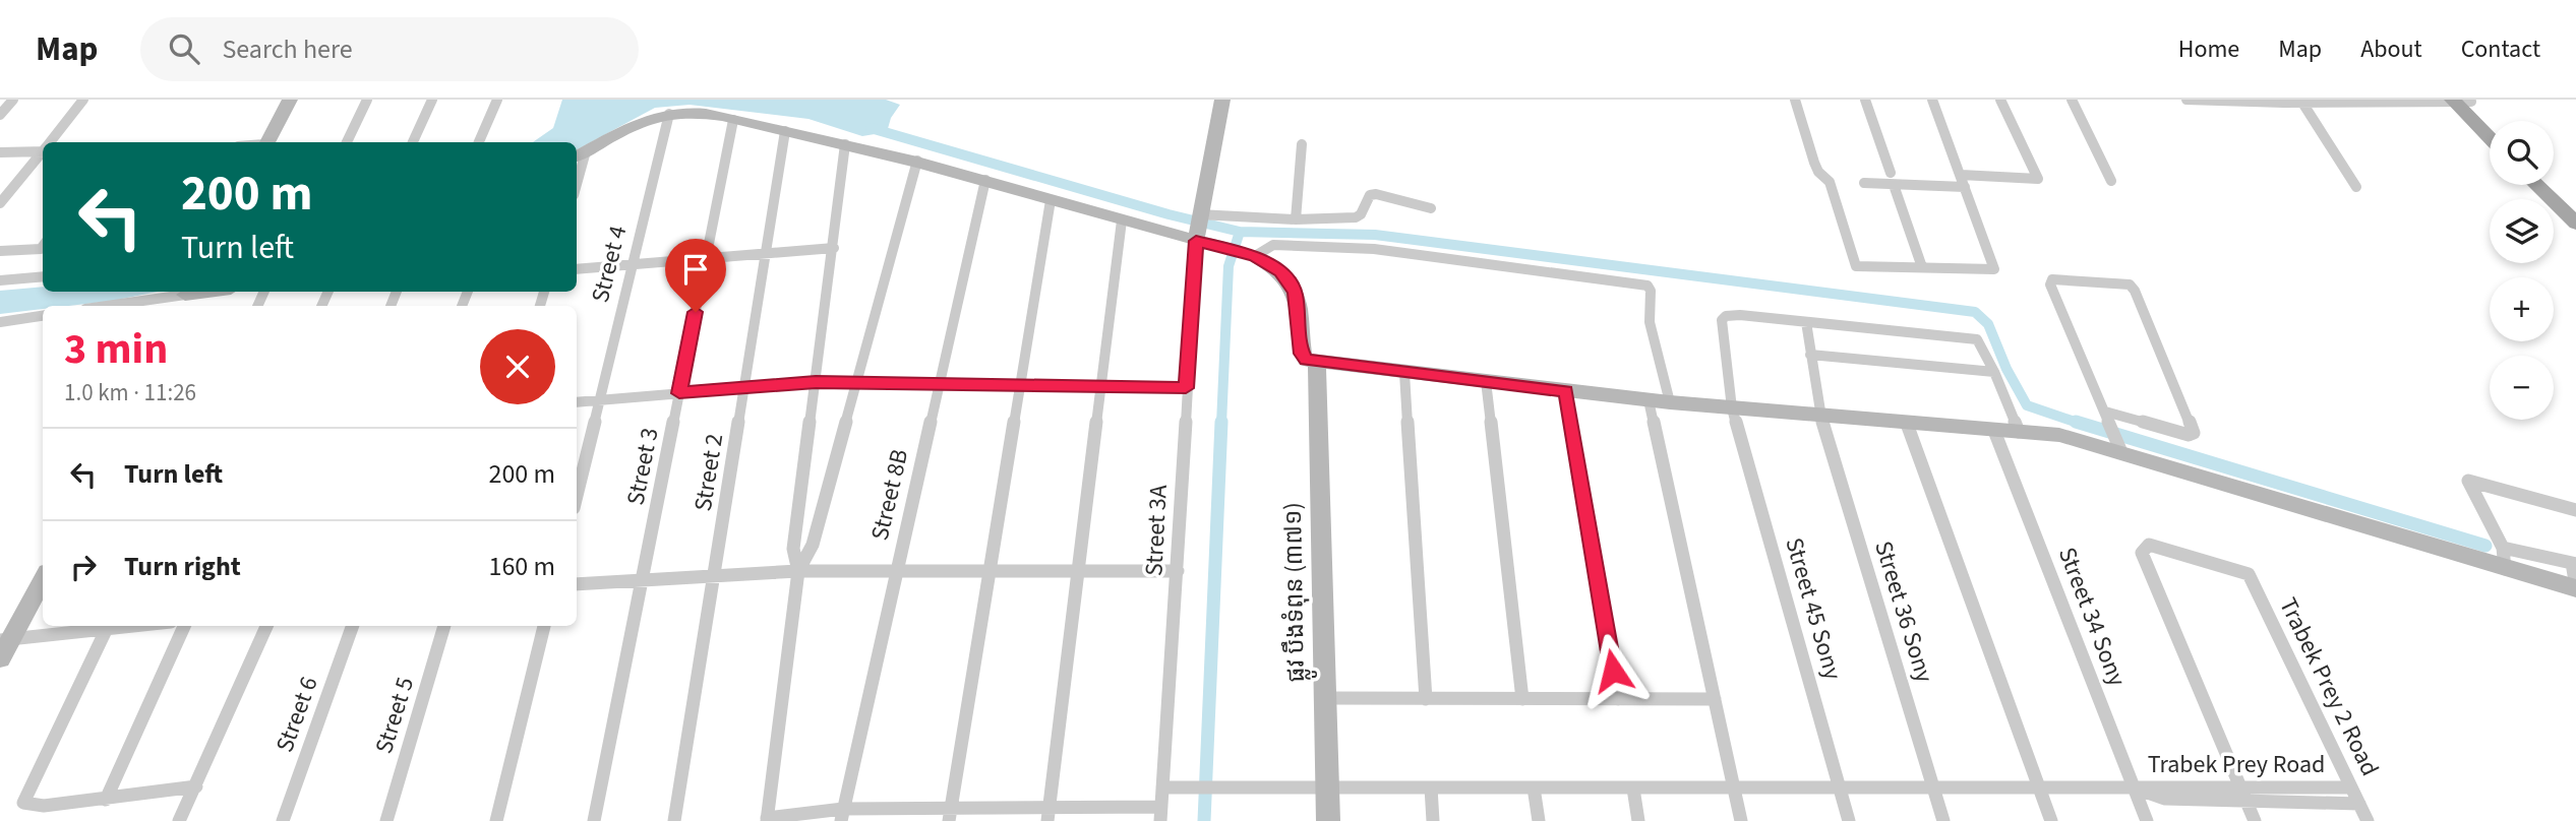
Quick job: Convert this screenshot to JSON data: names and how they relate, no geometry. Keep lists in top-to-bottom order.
{
  "streets": {
    "street": [
      "Street 4",
      "Street 3",
      "Street 2",
      "Street 8B",
      "Street 3A",
      "ផ្លូវ បឹងទំពុន (៣៧១)",
      "Street 45 Sony",
      "Street 36 Sony",
      "Street 34 Sony",
      "Trabek Prey 2 Road",
      "Street 6",
      "Street 5",
      "Trabek Prey Road"
    ]
  },
  "crossings": [
    ["ផ្លូវ បឹងទំពុន (៣៧១)", "Trabek Prey Road"],
    ["Street 45 Sony", "Street 36 Sony"],
    ["Street 45 Sony", "Trabek Prey Road"],
    ["Street 36 Sony", "Trabek Prey Road"],
    ["Street 34 Sony", "Trabek Prey Road"],
    ["Trabek Prey 2 Road", "Trabek Prey Road"]
  ],
  "page": {
    "header": "Map",
    "search": "Search here",
    "nav": [
      "Home",
      "Map",
      "About",
      "Contact"
    ],
    "map_buttons": ["+", "−"],
    "turn": ["200 m", "Turn left"],
    "heading": ["3 min", "1.0 km · 11:26"],
    "list": [
      {
        "name": "Turn left",
        "value": "200 m"
      },
      {
        "name": "Turn right",
        "value": "160 m"
      }
    ]
  }
}
